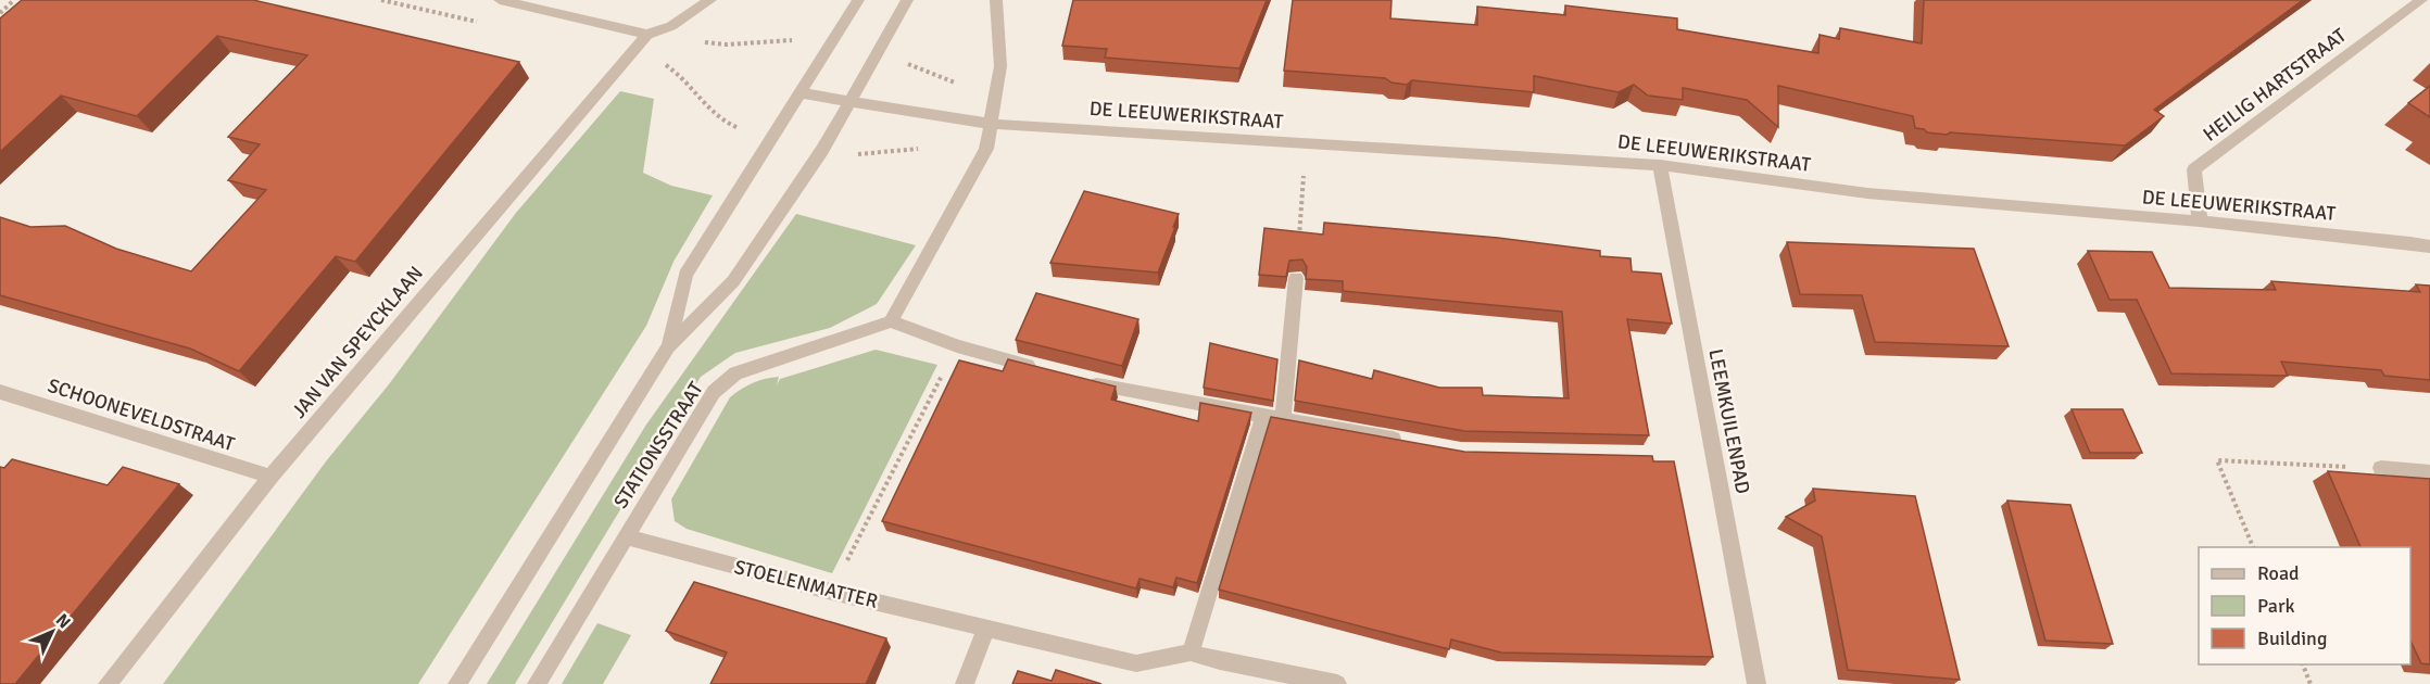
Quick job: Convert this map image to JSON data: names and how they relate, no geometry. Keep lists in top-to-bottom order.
{
  "streets": {
    "street": [
      "HEILIG HARTSTRAAT",
      "DE LEEUWERIKSTRAAT",
      "JAN VAN SPEYCKLAAN",
      "SCHOONEVELDSTRAAT",
      "LEEMKUILENPAD",
      "STATIONSSTRAAT",
      "STOELENMATTER"
    ]
  },
  "crossings": [
    ["HEILIG HARTSTRAAT", "DE LEEUWERIKSTRAAT"],
    ["DE LEEUWERIKSTRAAT", "LEEMKUILENPAD"],
    ["JAN VAN SPEYCKLAAN", "SCHOONEVELDSTRAAT"],
    ["STATIONSSTRAAT", "STOELENMATTER"]
  ],
  "legend": ["Road", "Park", "Building"],
  "north": "top right"
}
